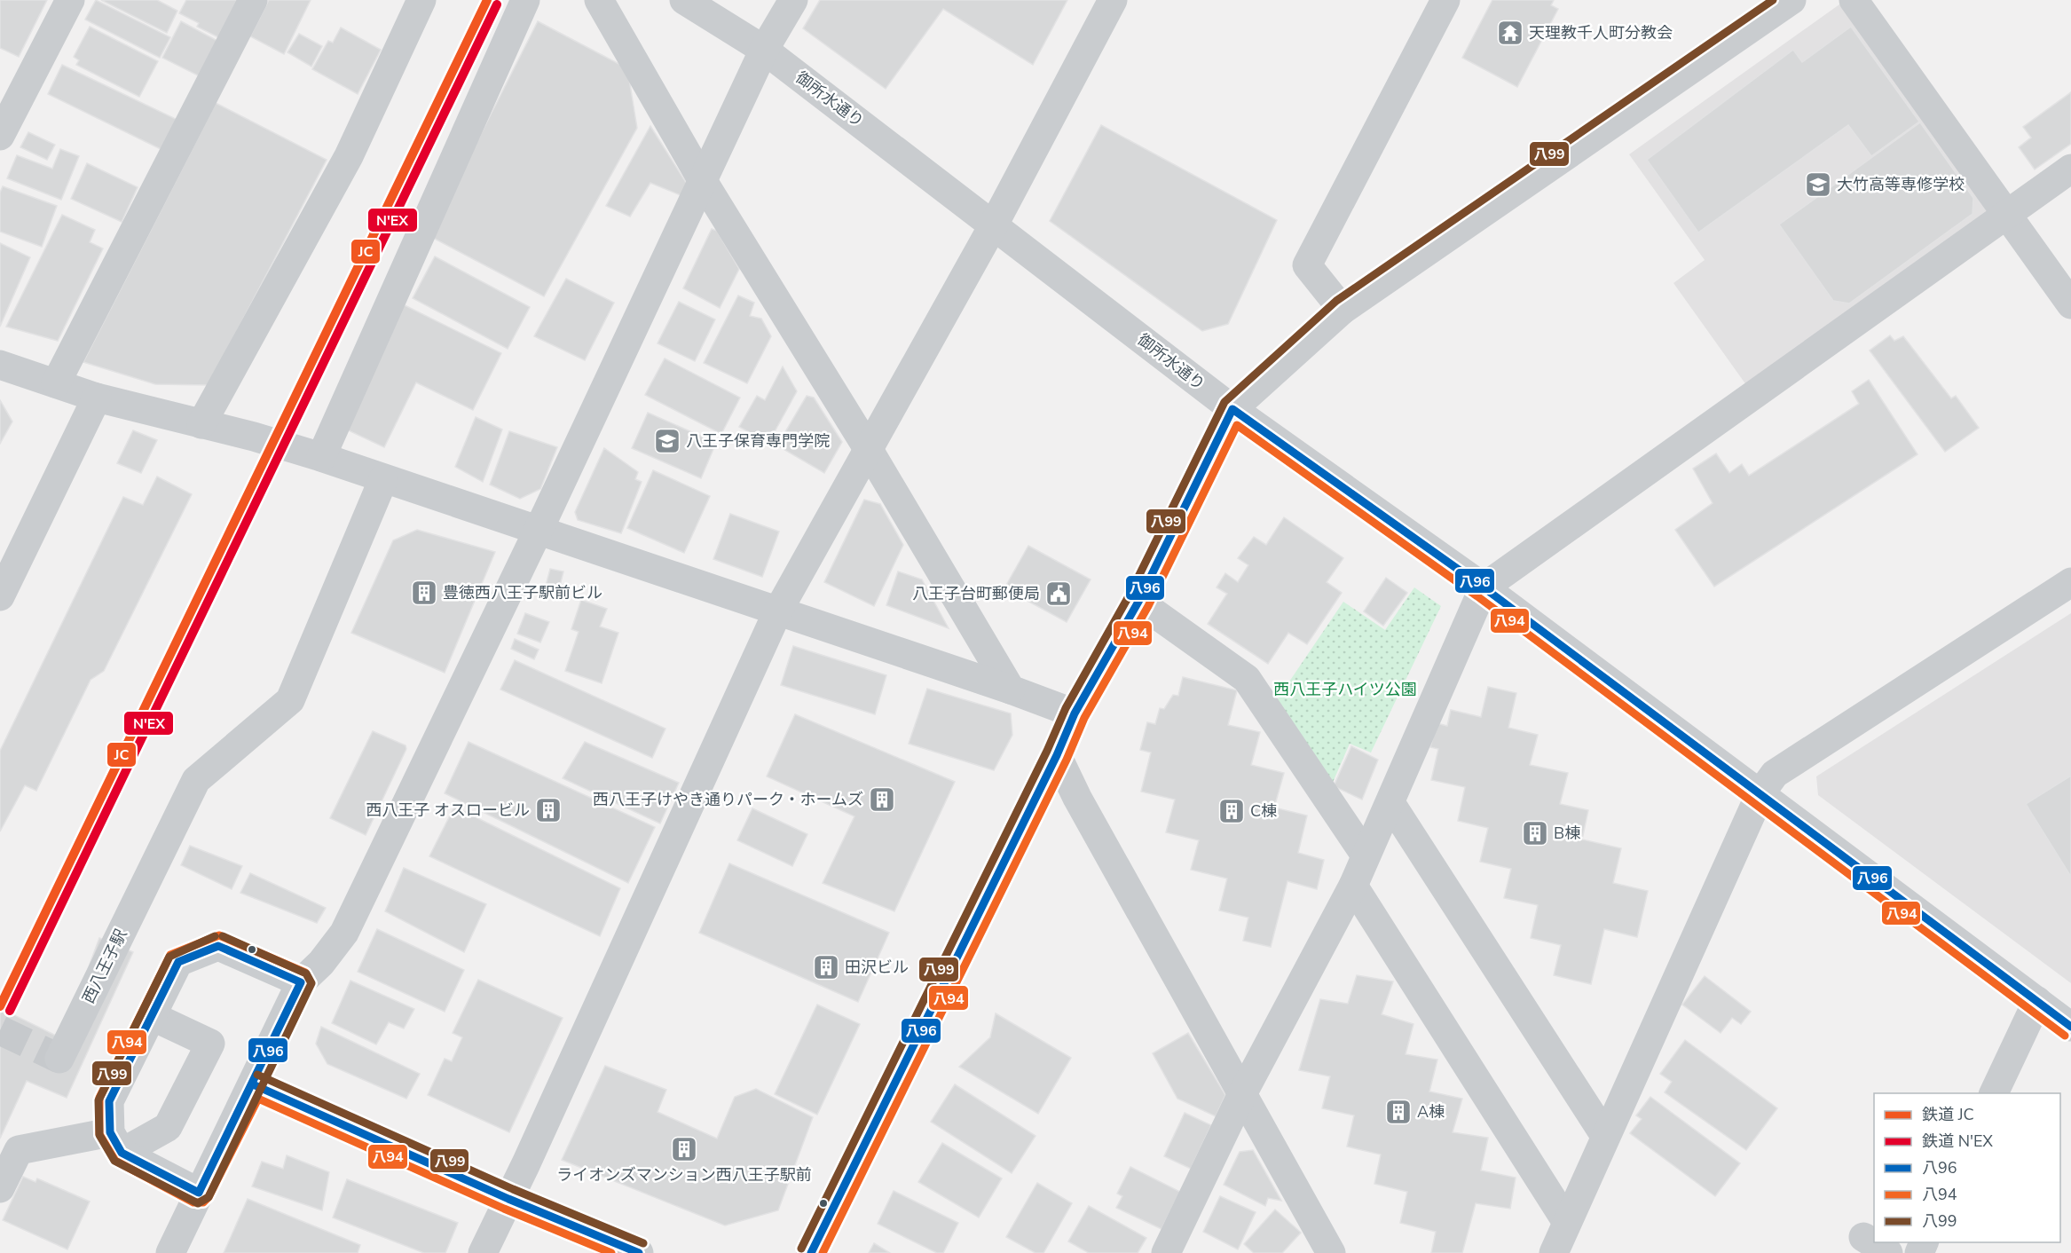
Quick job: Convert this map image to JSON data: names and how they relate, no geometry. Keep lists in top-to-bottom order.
{
  "streets": {
    "street": ["御所水通り", "西八王子駅"]
  },
  "parks": ["西八王子ハイツ公園"],
  "places": {
    "temple": ["天理教千人町分教会"],
    "school or university": ["大竹高等専修学校", "八王子保育専門学院"],
    "building": [
      "豊徳西八王子駅前ビル",
      "西八王子けやき通りパーク・ホームズ",
      "西八王子 オスロービル",
      "C棟",
      "B棟",
      "田沢ビル",
      "A棟",
      "ライオンズマンション西八王子駅前"
    ],
    "public building": ["八王子台町郵便局"]
  },
  "lines": [
    "rail line JC",
    "transit line 八99",
    "rail line N'EX",
    "transit line 八96",
    "transit line 八94"
  ],
  "legend": [
    "鉄道 JC",
    "鉄道 N'EX",
    "八96",
    "八94",
    "八99"
  ]
}
